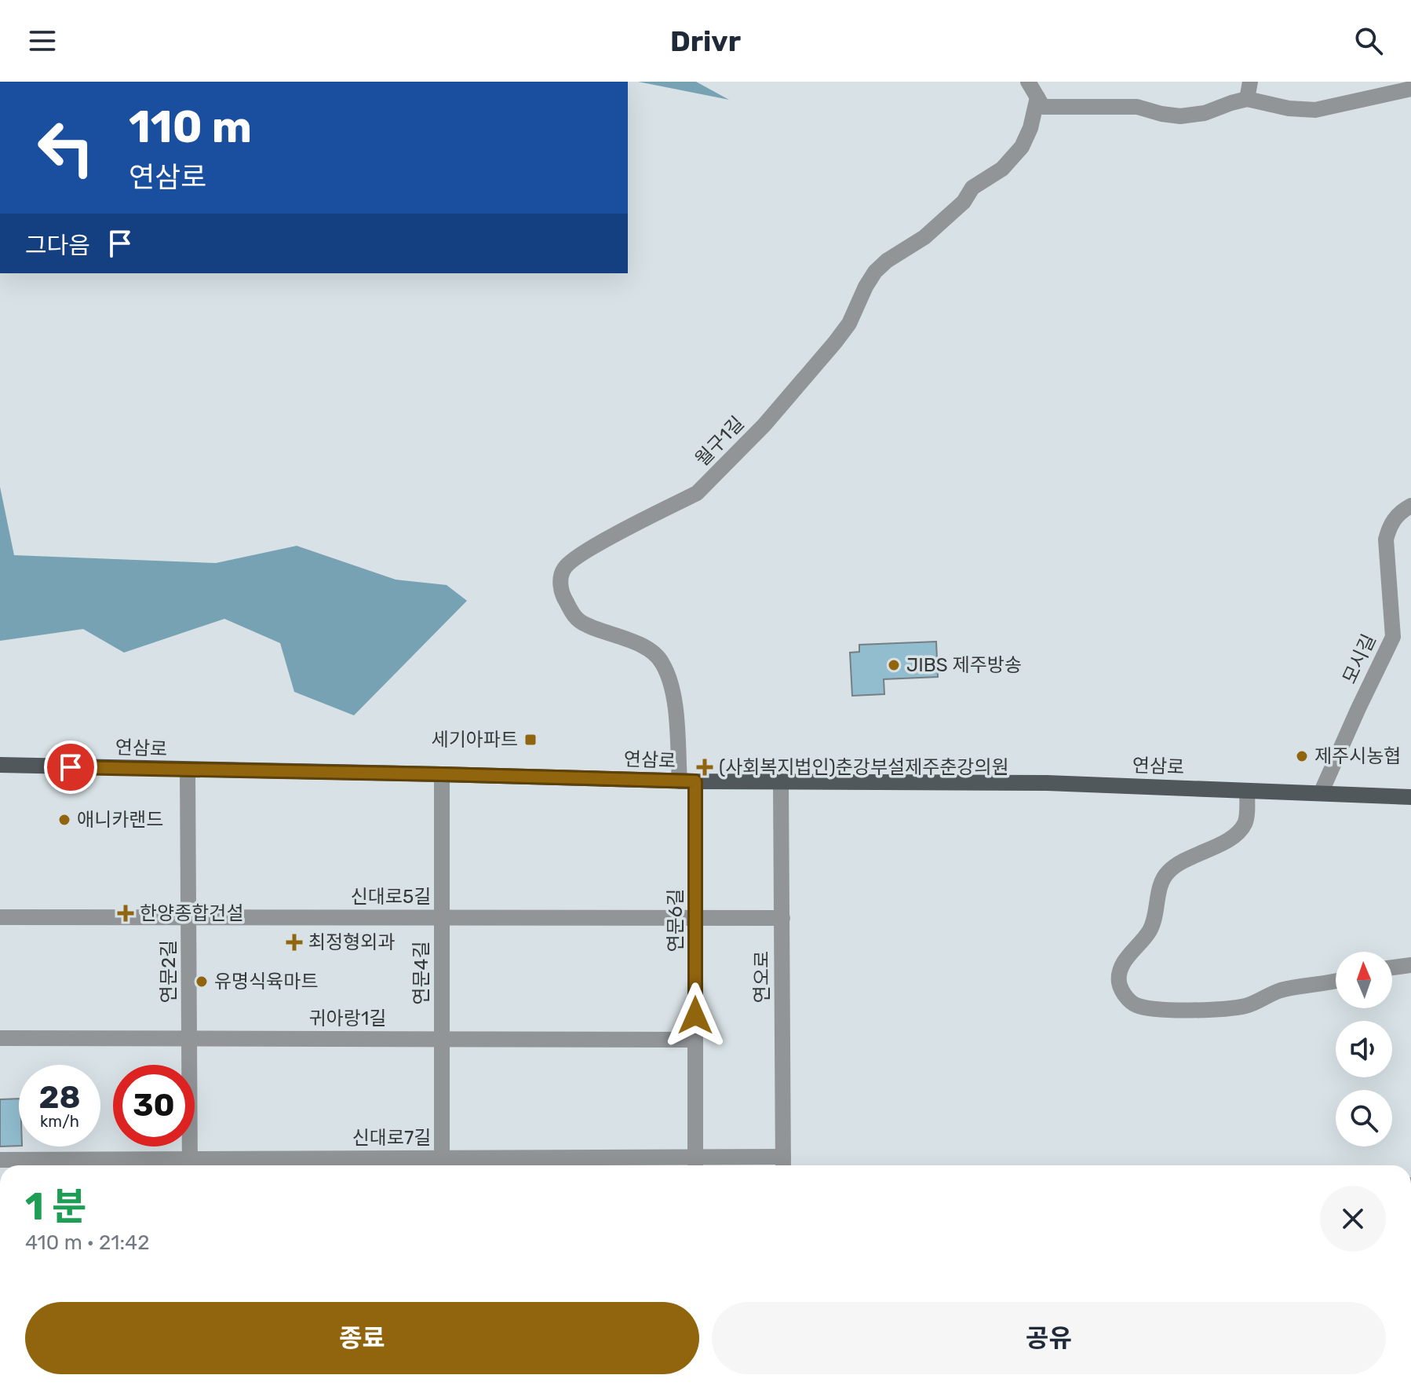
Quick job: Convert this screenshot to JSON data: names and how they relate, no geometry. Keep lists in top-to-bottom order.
{
  "streets": {
    "main road": ["연삼로"],
    "street": [
      "월구1길",
      "모시길",
      "신대로5길",
      "연문6길",
      "연문2길",
      "연문4길",
      "연오로",
      "귀아랑1길",
      "신대로7길"
    ]
  },
  "crossings": [
    ["월구1길", "연삼로"],
    ["월구1길", "연문6길"],
    ["모시길", "연삼로"],
    ["연삼로", "연문6길"],
    ["연삼로", "연문2길"],
    ["연삼로", "연문4길"],
    ["연삼로", "연오로"],
    ["신대로5길", "연문6길"],
    ["신대로5길", "연문2길"],
    ["신대로5길", "연문4길"],
    ["신대로5길", "연오로"],
    ["연문6길", "귀아랑1길"],
    ["연문6길", "신대로7길"],
    ["연문2길", "귀아랑1길"],
    ["연문2길", "신대로7길"],
    ["연문4길", "귀아랑1길"],
    ["연문4길", "신대로7길"],
    ["연오로", "신대로7길"]
  ],
  "places": {
    "other": [
      "JIBS 제주방송",
      "제주시농협",
      "애니카랜드",
      "유명식육마트"
    ],
    "transit": ["세기아파트"],
    "health": ["(사회복지법인)춘강부설제주춘강의원", "한양종합건설", "최정형외과"]
  },
  "north": "top",
  "page": {
    "header": "Drivr",
    "turn": ["110 m", "연삼로"],
    "then": "그다음",
    "speed": "28 km/h",
    "limit": "30",
    "heading": ["1 분", "410 m · 21:42"],
    "buttons": ["종료", "공유"]
  }
}
